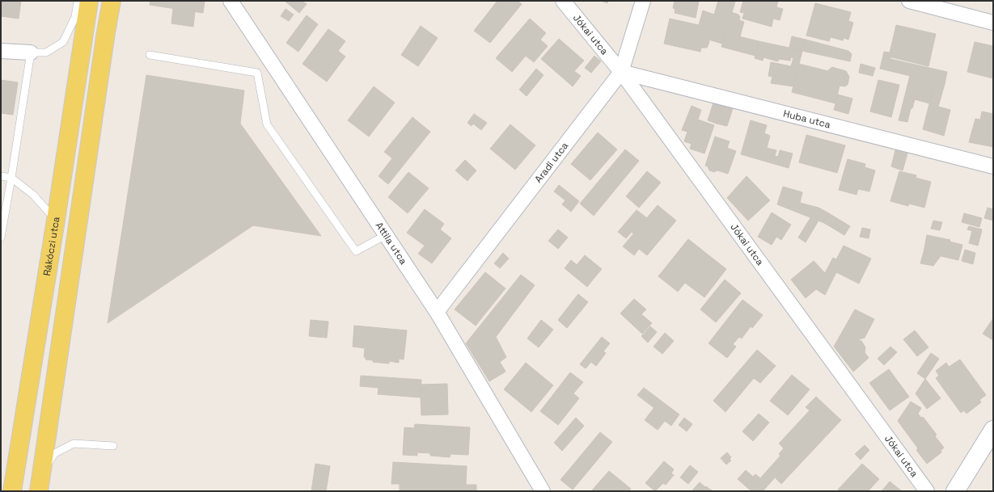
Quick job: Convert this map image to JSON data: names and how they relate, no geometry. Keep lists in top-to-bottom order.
{
  "streets": {
    "main road": ["Rákóczi utca"],
    "street": [
      "Jókai utca",
      "Huba utca",
      "Aradi utca",
      "Attila utca"
    ]
  },
  "crossings": [
    ["Jókai utca", "Huba utca"],
    ["Jókai utca", "Aradi utca"],
    ["Huba utca", "Aradi utca"],
    ["Aradi utca", "Attila utca"]
  ]
}
